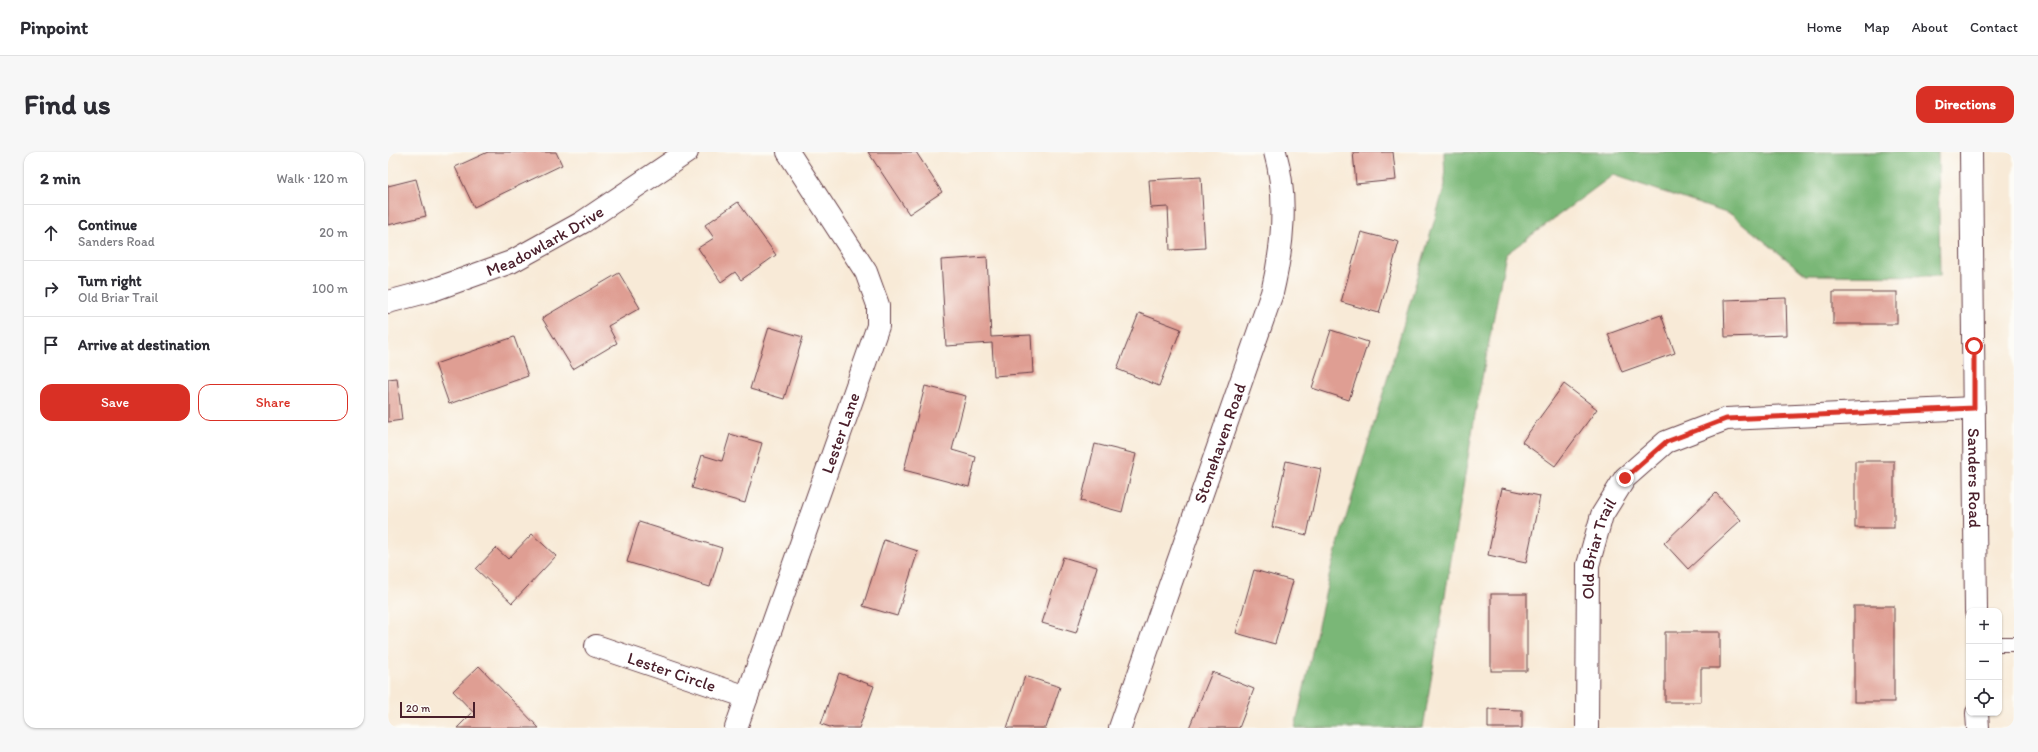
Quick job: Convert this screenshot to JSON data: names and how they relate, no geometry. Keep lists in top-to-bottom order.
{
  "streets": {
    "street": [
      "Meadowlark Drive",
      "Lester Lane",
      "Stonehaven Road",
      "Sanders Road",
      "Old Briar Trail",
      "Lester Circle"
    ]
  },
  "crossings": [
    ["Lester Lane", "Lester Circle"],
    ["Sanders Road", "Old Briar Trail"]
  ],
  "scale_bar": "20 m",
  "page": {
    "header": "Pinpoint",
    "nav": [
      "Home",
      "Map",
      "About",
      "Contact"
    ],
    "buttons": [
      "Directions",
      ["Save", "Share"]
    ],
    "title": "Find us",
    "heading": ["2 min", "Walk · 120 m"],
    "list": [
      ["Continue", "Sanders Road", "20 m"],
      ["Turn right", "Old Briar Trail", "100 m"],
      "Arrive at destination"
    ],
    "map_buttons": ["+", "−"],
    "scale": "20 m"
  }
}
